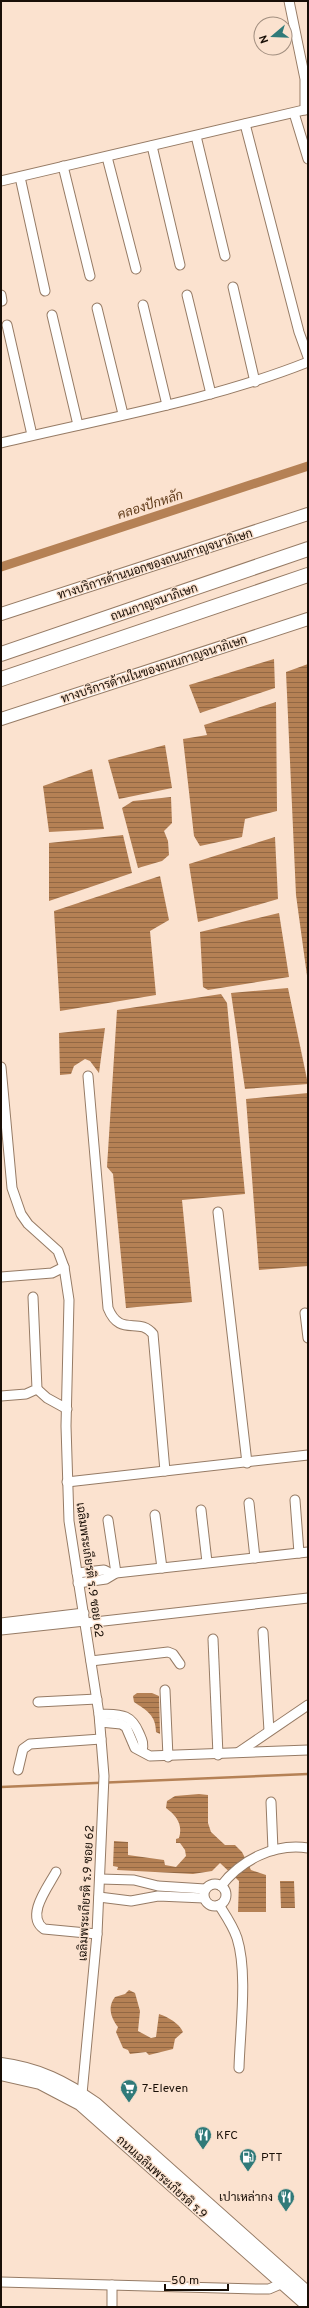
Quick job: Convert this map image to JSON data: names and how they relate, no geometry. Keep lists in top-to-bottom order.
{
  "streets": {
    "highway": ["ถนนกาญจนาภิเษก"],
    "main road": ["ทางบริการด้านนอกของถนนกาญจนาภิเษก", "ทางบริการด้านในของถนนกาญจนาภิเษก", "ถนนเฉลิมพระเกียรติ ร.9"],
    "street": ["เฉลิมพระเกียรติ ร.9 ซอย 62"]
  },
  "crossings": [
    ["เฉลิมพระเกียรติ ร.9 ซอย 62", "ถนนเฉลิมพระเกียรติ ร.9"]
  ],
  "water": ["คลองปักหลัก"],
  "places": {
    "supermarket": ["7-Eleven"],
    "restaurant": ["KFC", "เปาเหล่ากง"],
    "fuel station": ["PTT"]
  },
  "scale_bar": "50 m",
  "north": "left"
}
